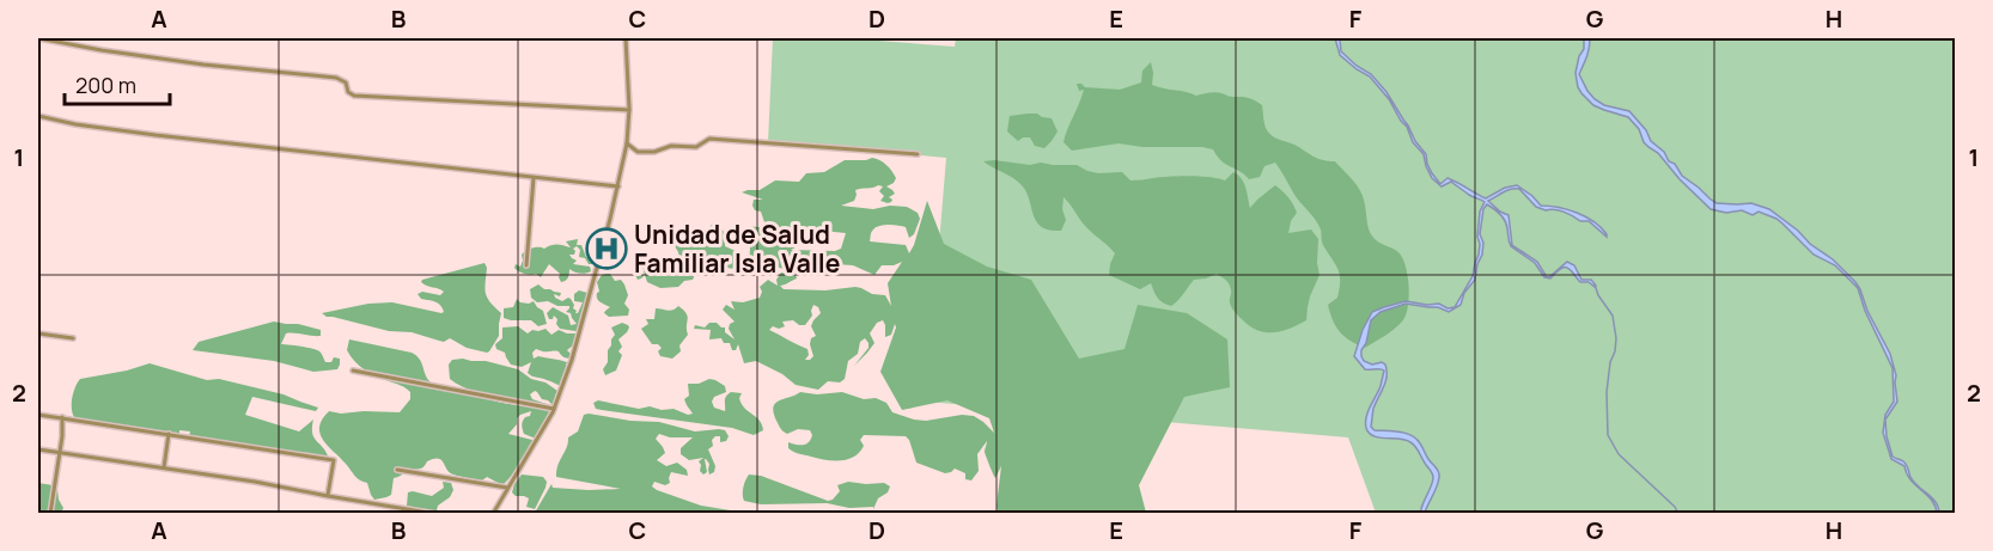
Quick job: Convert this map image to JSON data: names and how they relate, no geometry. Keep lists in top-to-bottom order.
{
  "places": {
    "hospital": ["Unidad de Salud Familiar Isla Valle"]
  },
  "scale_bar": "200 m",
  "grid": {
    "columns": [
      "A",
      "B",
      "C",
      "D",
      "E",
      "F",
      "G",
      "H"
    ],
    "rows": ["1", "2"]
  }
}
